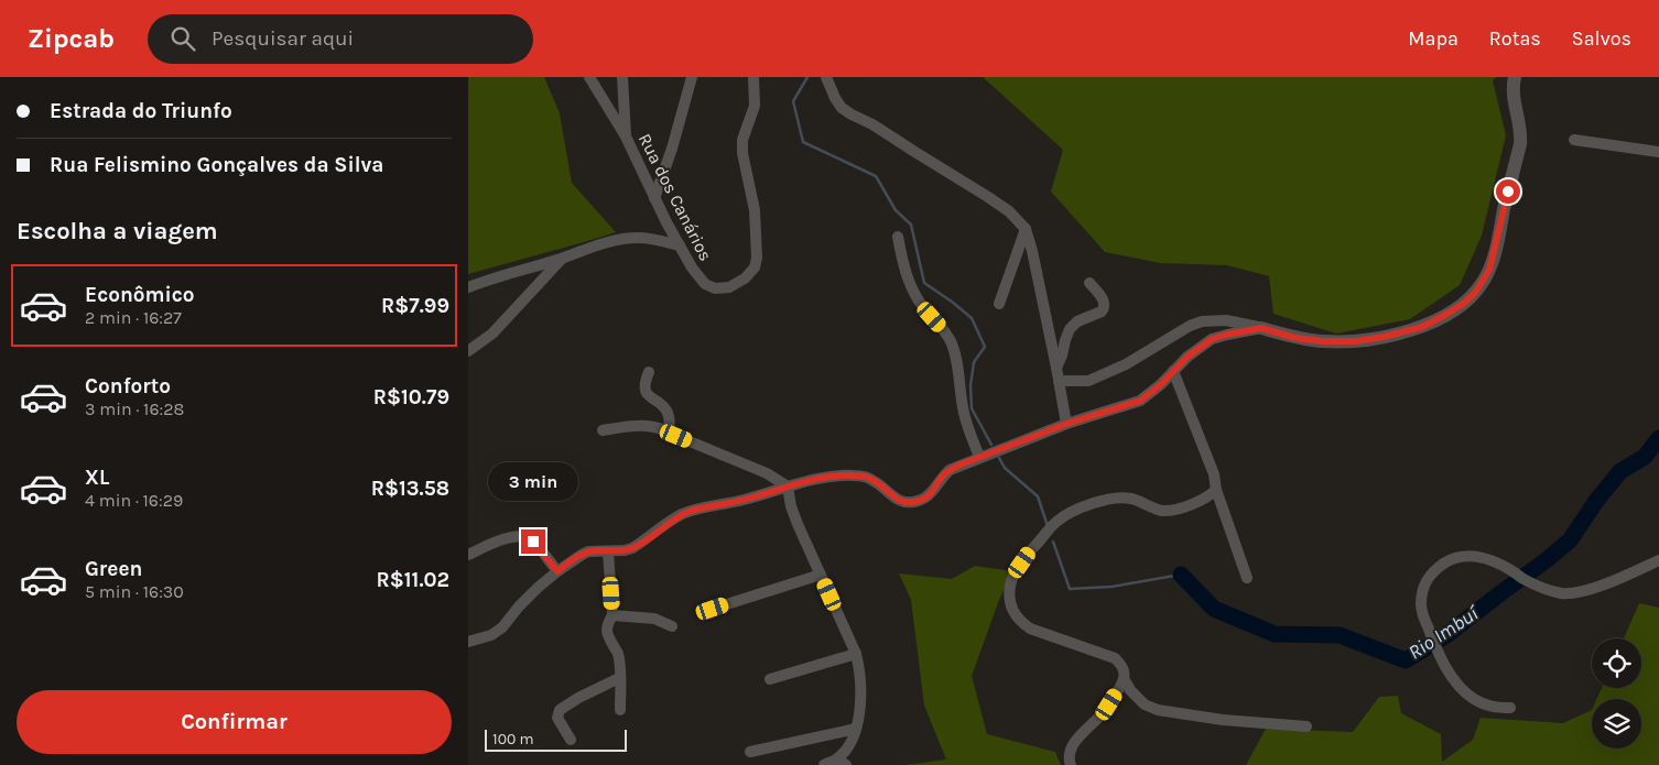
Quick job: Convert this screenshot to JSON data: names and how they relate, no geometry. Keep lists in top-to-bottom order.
{
  "streets": {
    "street": ["Rua dos Canários"]
  },
  "water": ["Rio Imbuí"],
  "scale_bar": "100 m",
  "page": {
    "header": "Zipcab",
    "search": "Pesquisar aqui",
    "nav": ["Mapa", "Rotas", "Salvos"],
    "banner": ["Estrada do Triunfo", "Rua Felismino Gonçalves da Silva"],
    "heading": "Escolha a viagem",
    "list": [
      {
        "name": "Econômico",
        "note": "2 min · 16:27",
        "value": "R$7.99"
      },
      {
        "name": "Conforto",
        "note": "3 min · 16:28",
        "value": "R$10.79"
      },
      {
        "name": "XL",
        "note": "4 min · 16:29",
        "value": "R$13.58"
      },
      {
        "name": "Green",
        "note": "5 min · 16:30",
        "value": "R$11.02"
      }
    ],
    "bubble": "3 min",
    "buttons": "Confirmar",
    "scale": "100 m"
  }
}
